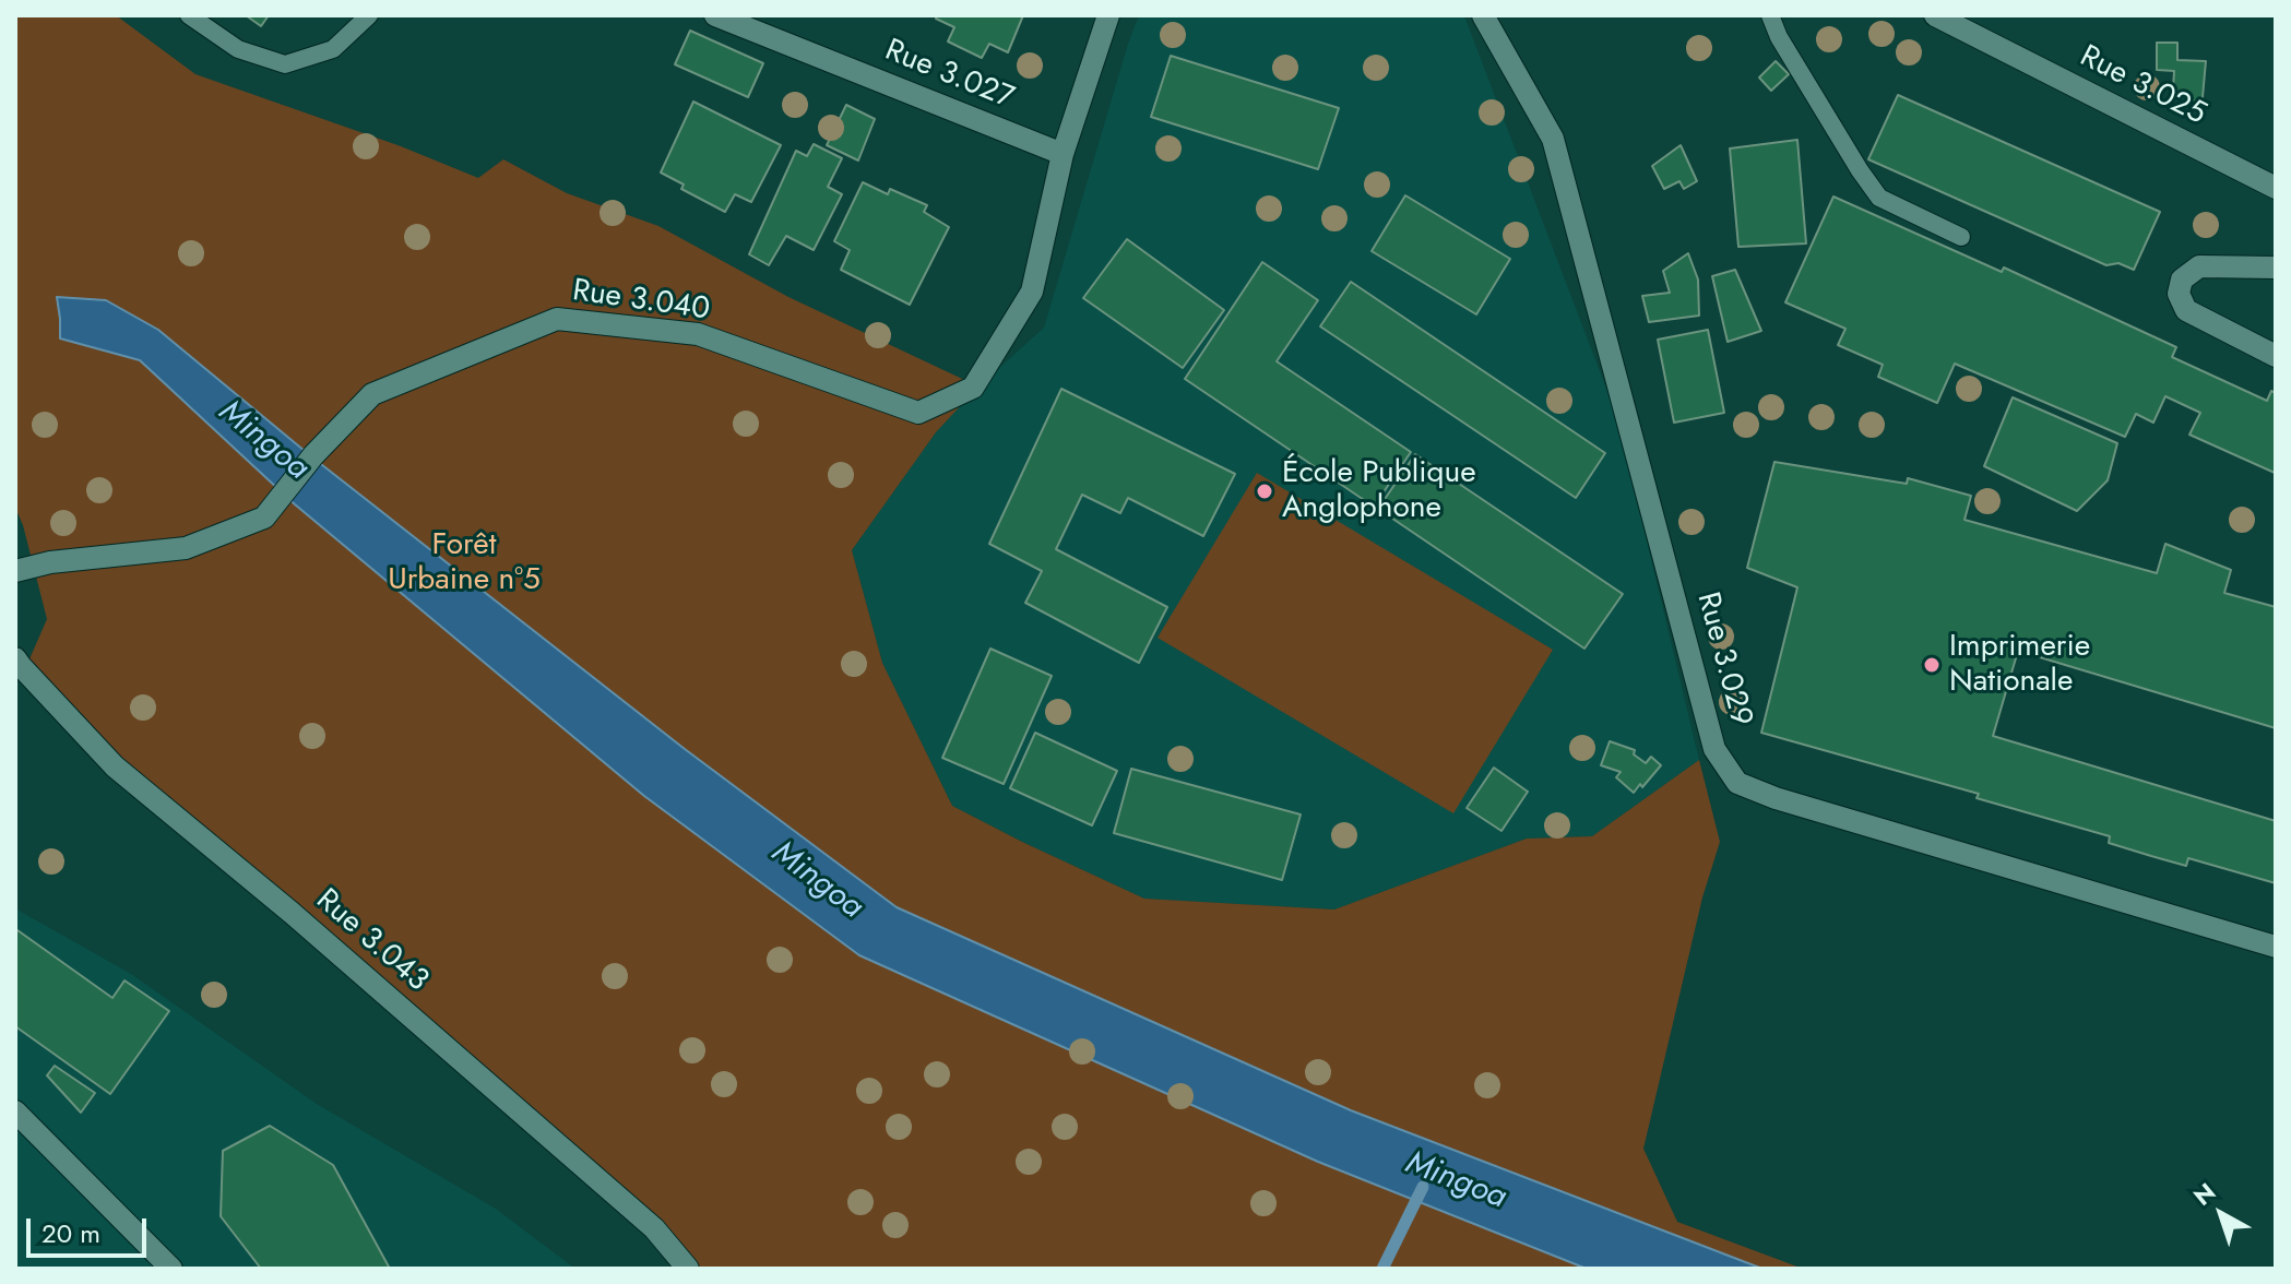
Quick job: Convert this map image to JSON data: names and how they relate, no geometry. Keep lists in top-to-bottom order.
{
  "streets": {
    "street": [
      "Rue 3.027",
      "Rue 3.025",
      "Rue 3.040",
      "Rue 3.029",
      "Rue 3.043"
    ]
  },
  "crossings": [
    ["Rue 3.027", "Rue 3.040"]
  ],
  "water": ["Mingoa"],
  "parks": ["Forêt Urbaine n°5"],
  "places": ["École Publique Anglophone", "Imprimerie Nationale"],
  "scale_bar": "20 m",
  "north": "top left"
}
